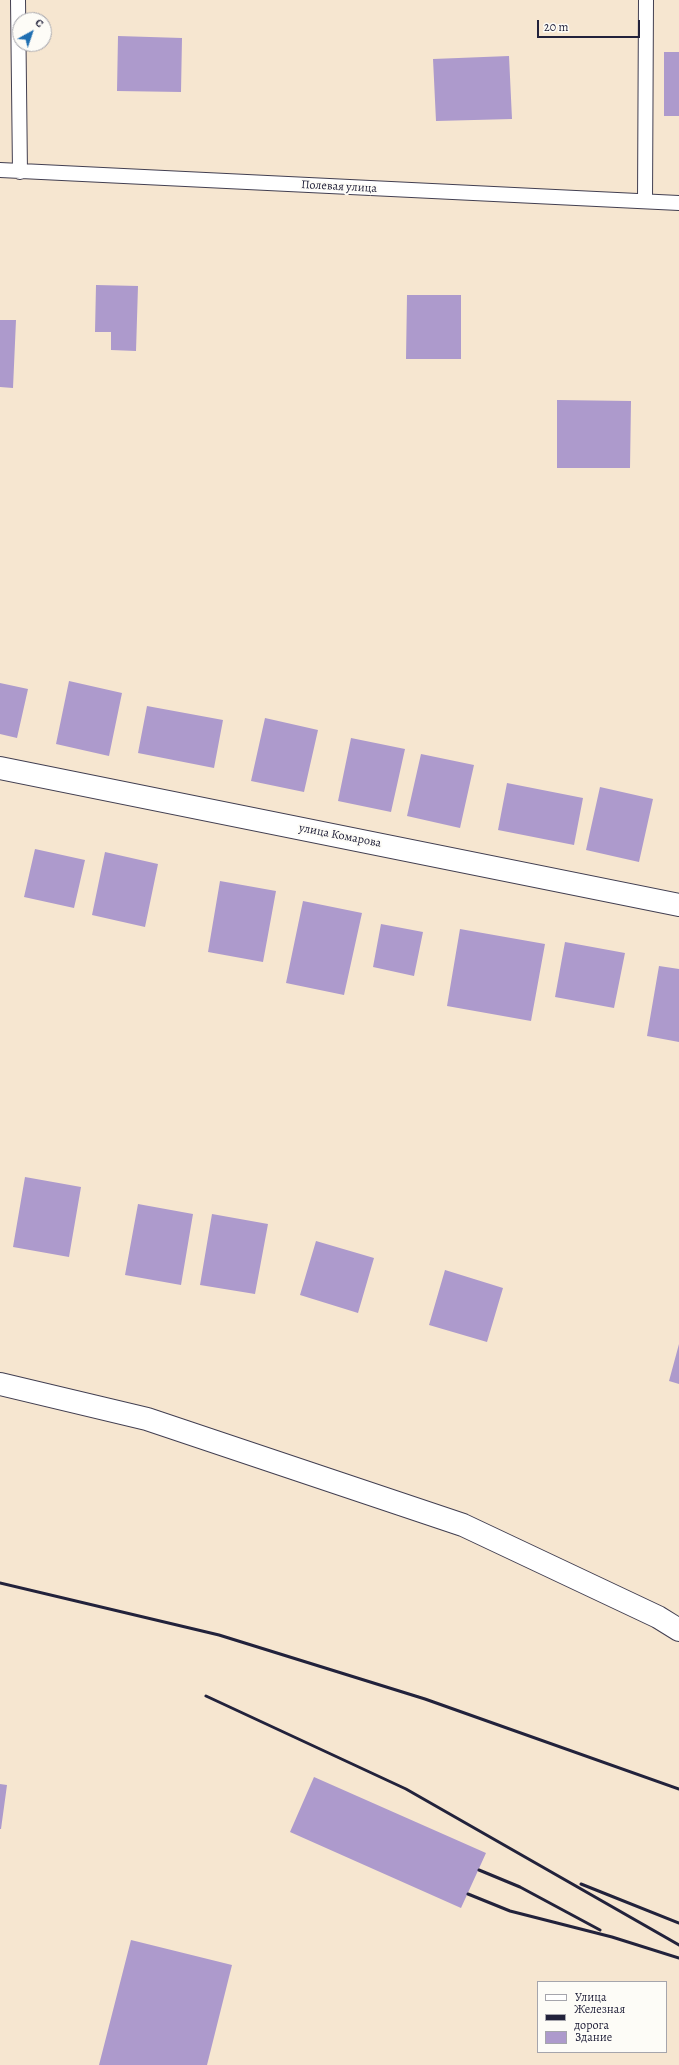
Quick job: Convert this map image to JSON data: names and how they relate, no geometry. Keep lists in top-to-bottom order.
{
  "streets": {
    "street": ["улица Комарова"],
    "lane": ["Полевая улица"]
  },
  "legend": ["Улица", "Железная дорога", "Здание"],
  "scale_bar": "20 m",
  "north": "top right"
}
